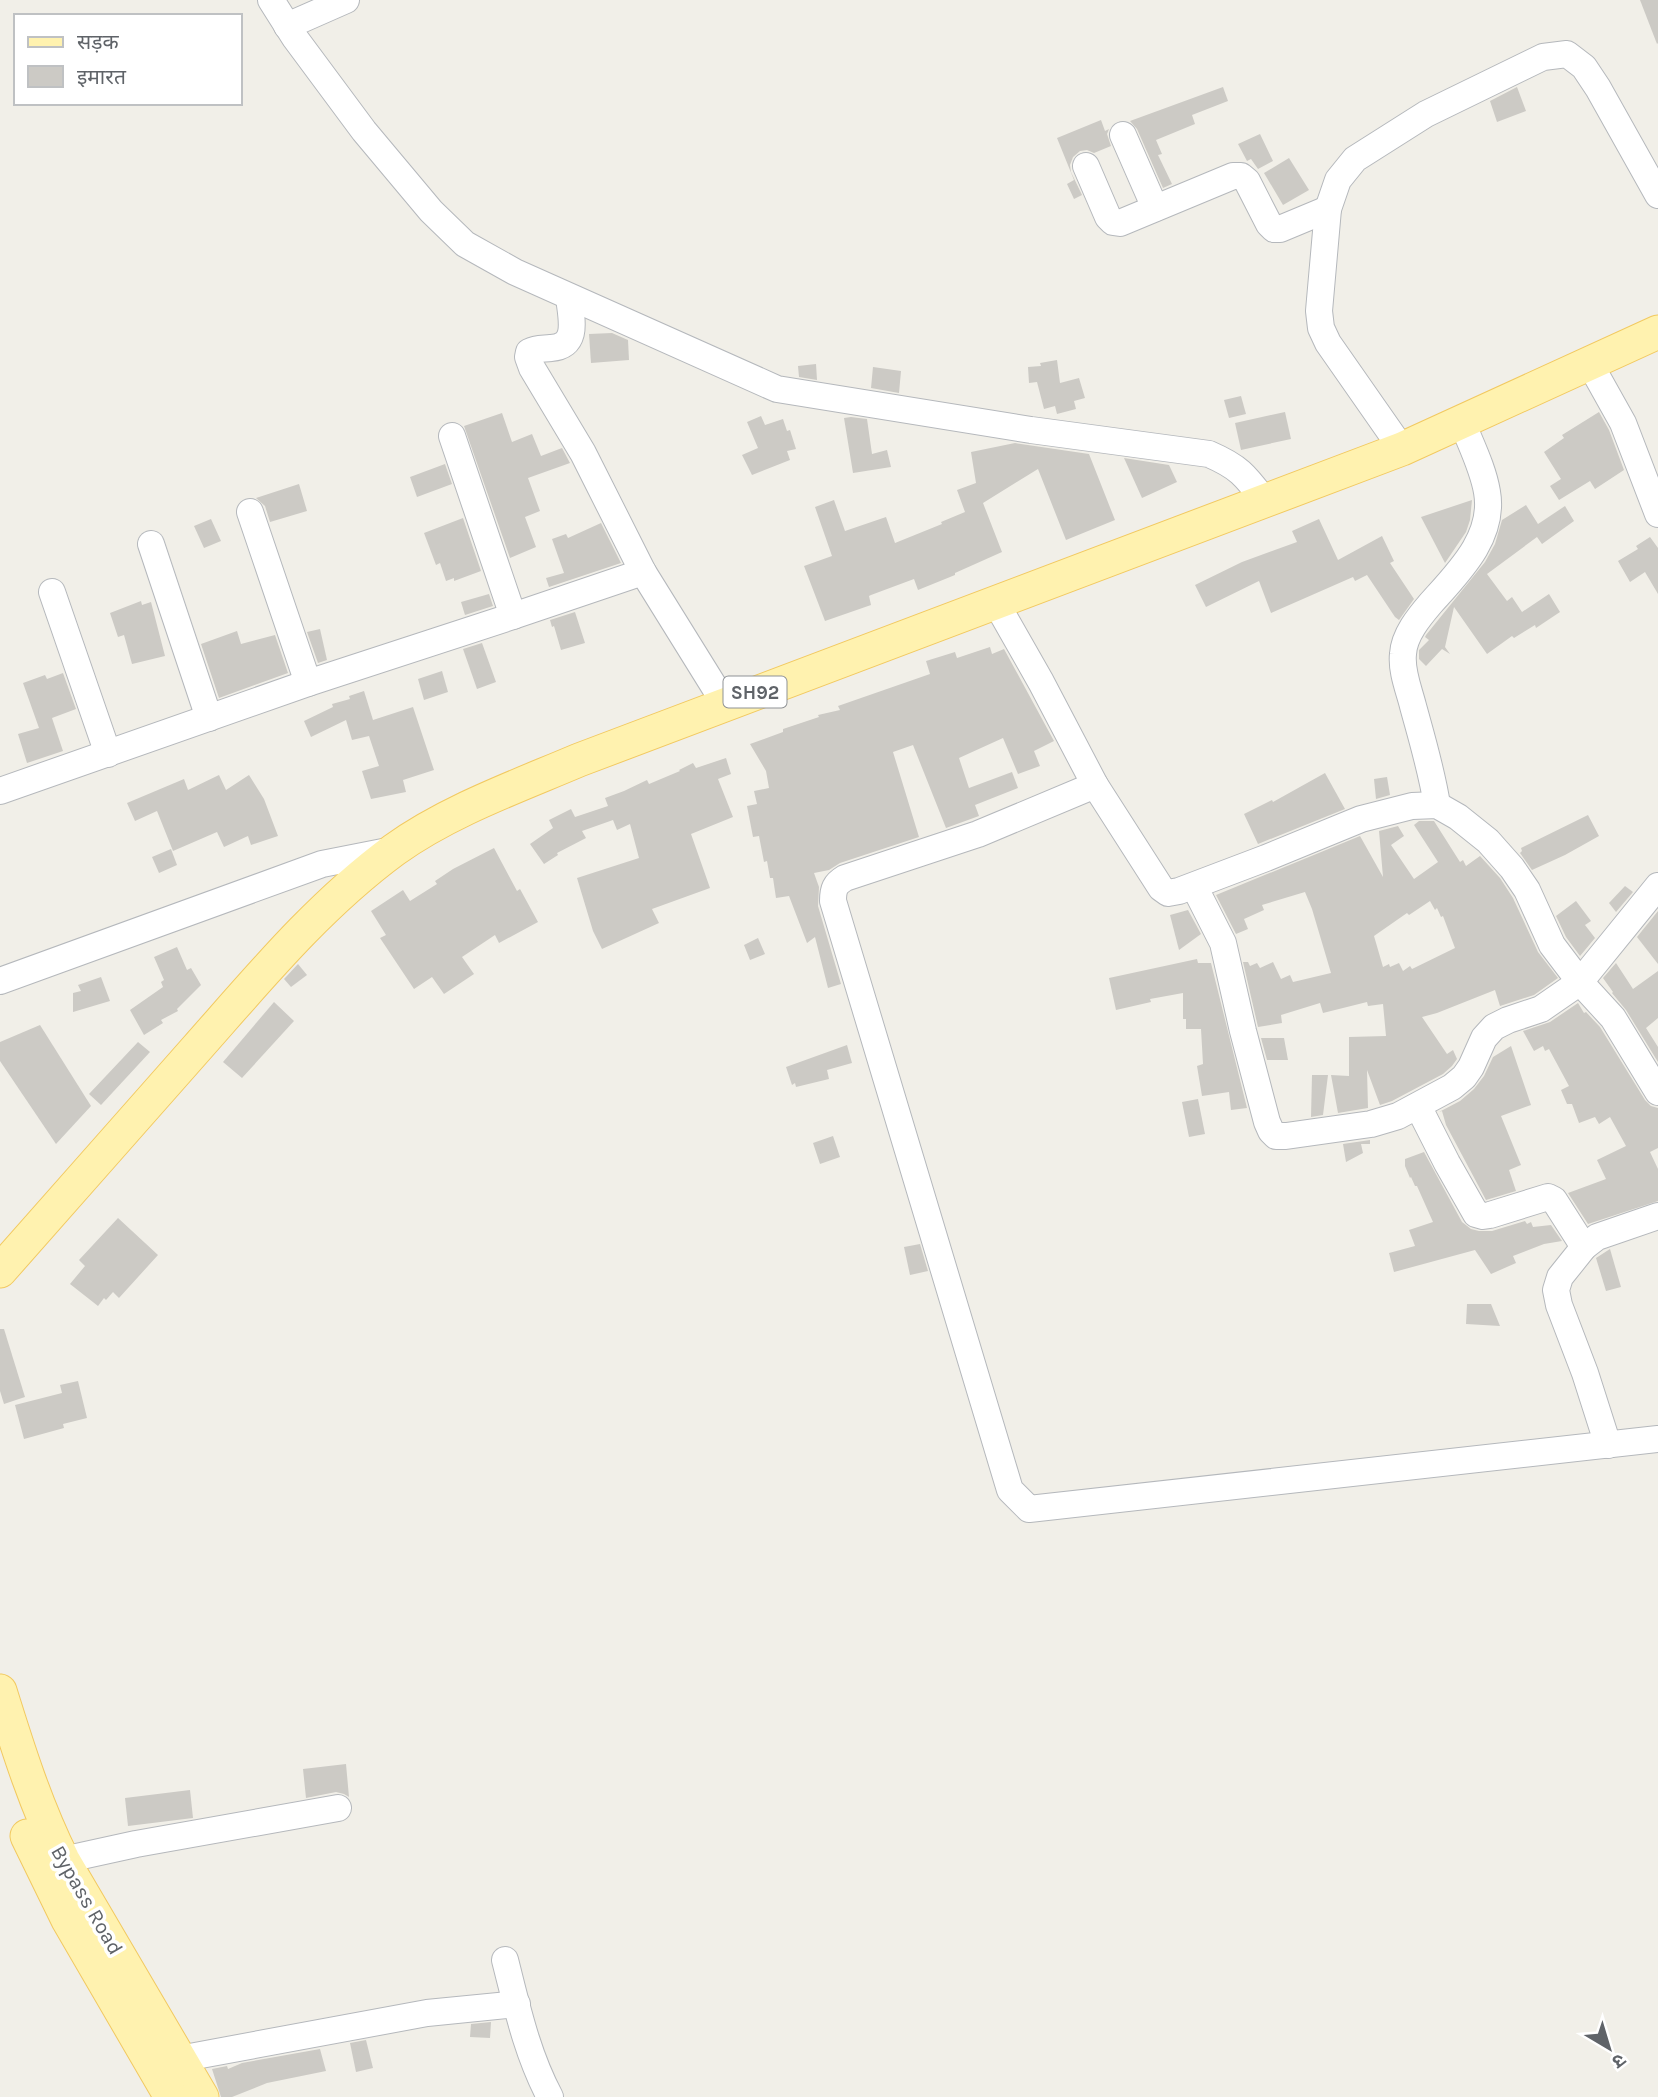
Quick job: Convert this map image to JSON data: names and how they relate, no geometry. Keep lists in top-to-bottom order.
{
  "streets": {
    "main road": ["SH92", "Bypass Road"]
  },
  "legend": ["सड़क", "इमारत"],
  "north": "bottom right"
}
